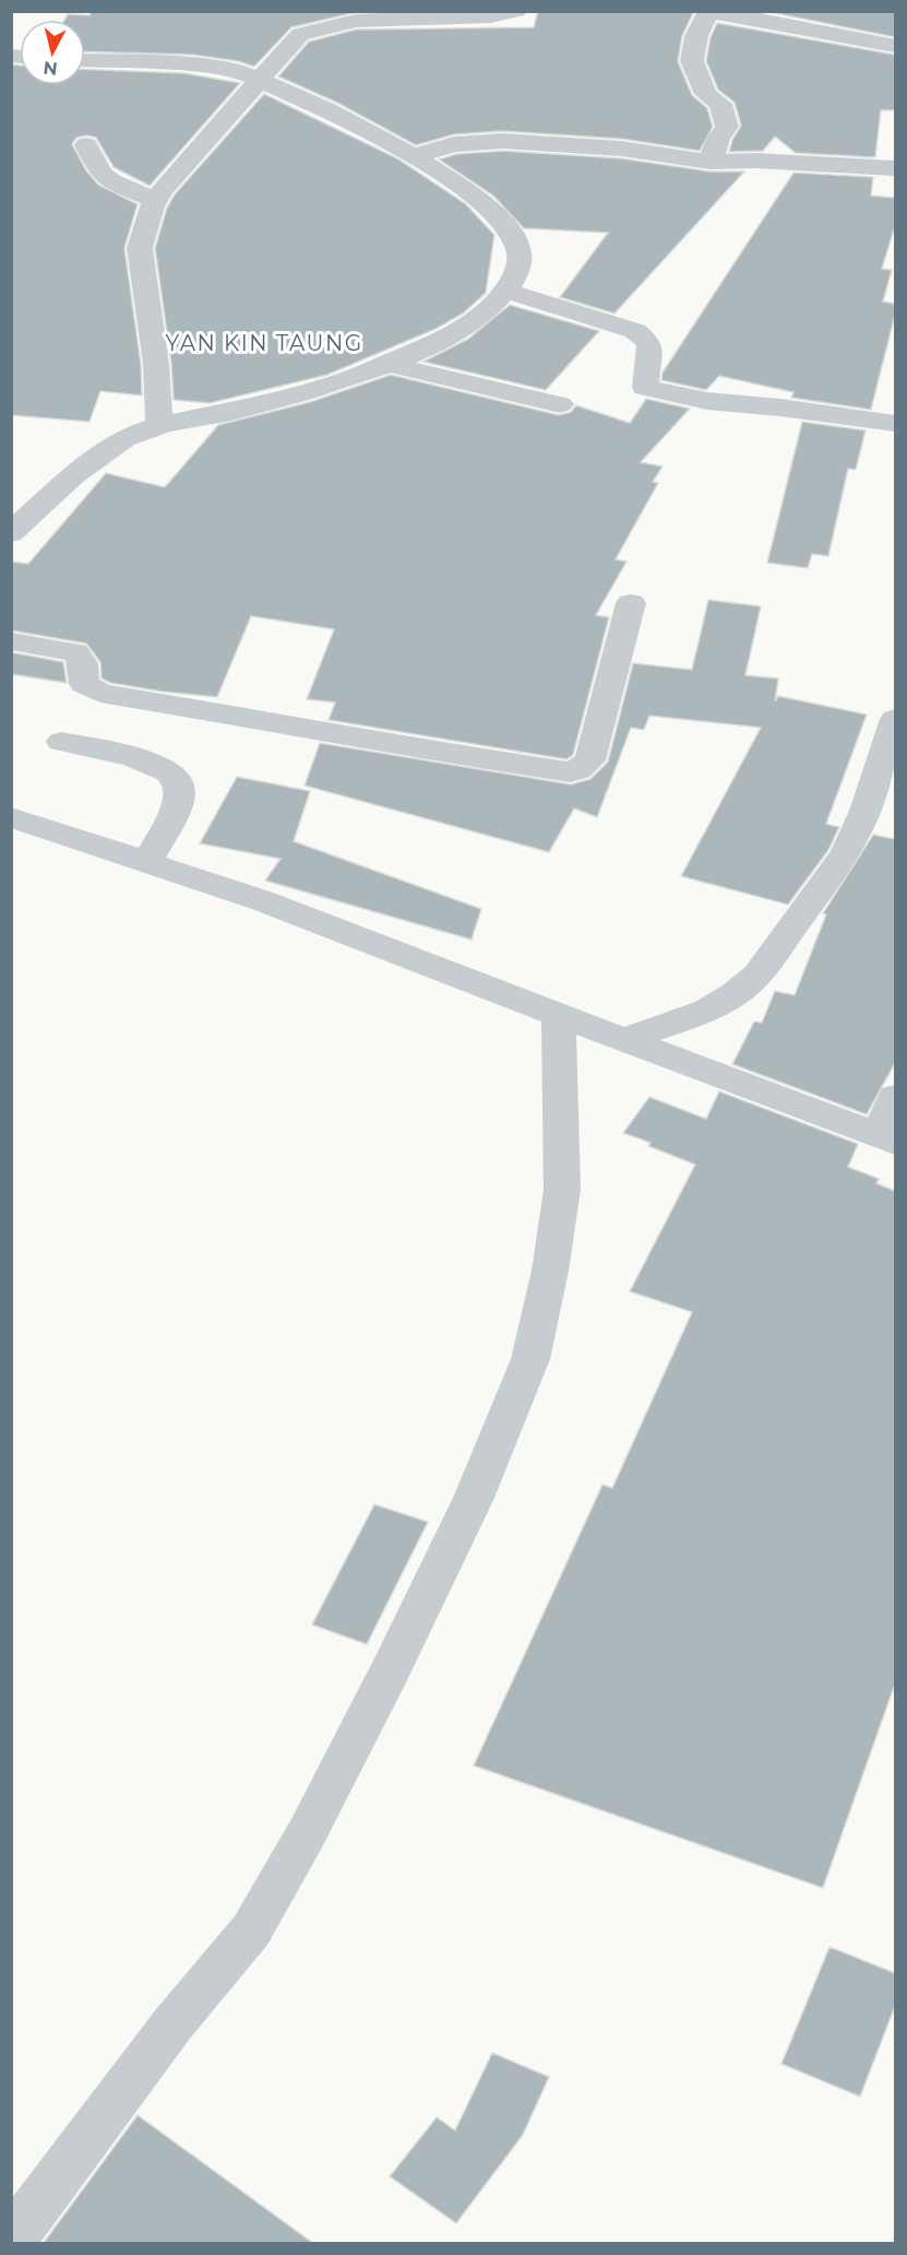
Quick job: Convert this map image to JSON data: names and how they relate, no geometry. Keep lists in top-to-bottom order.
{
  "districts": ["YAN KIN TAUNG"],
  "north": "bottom"
}
